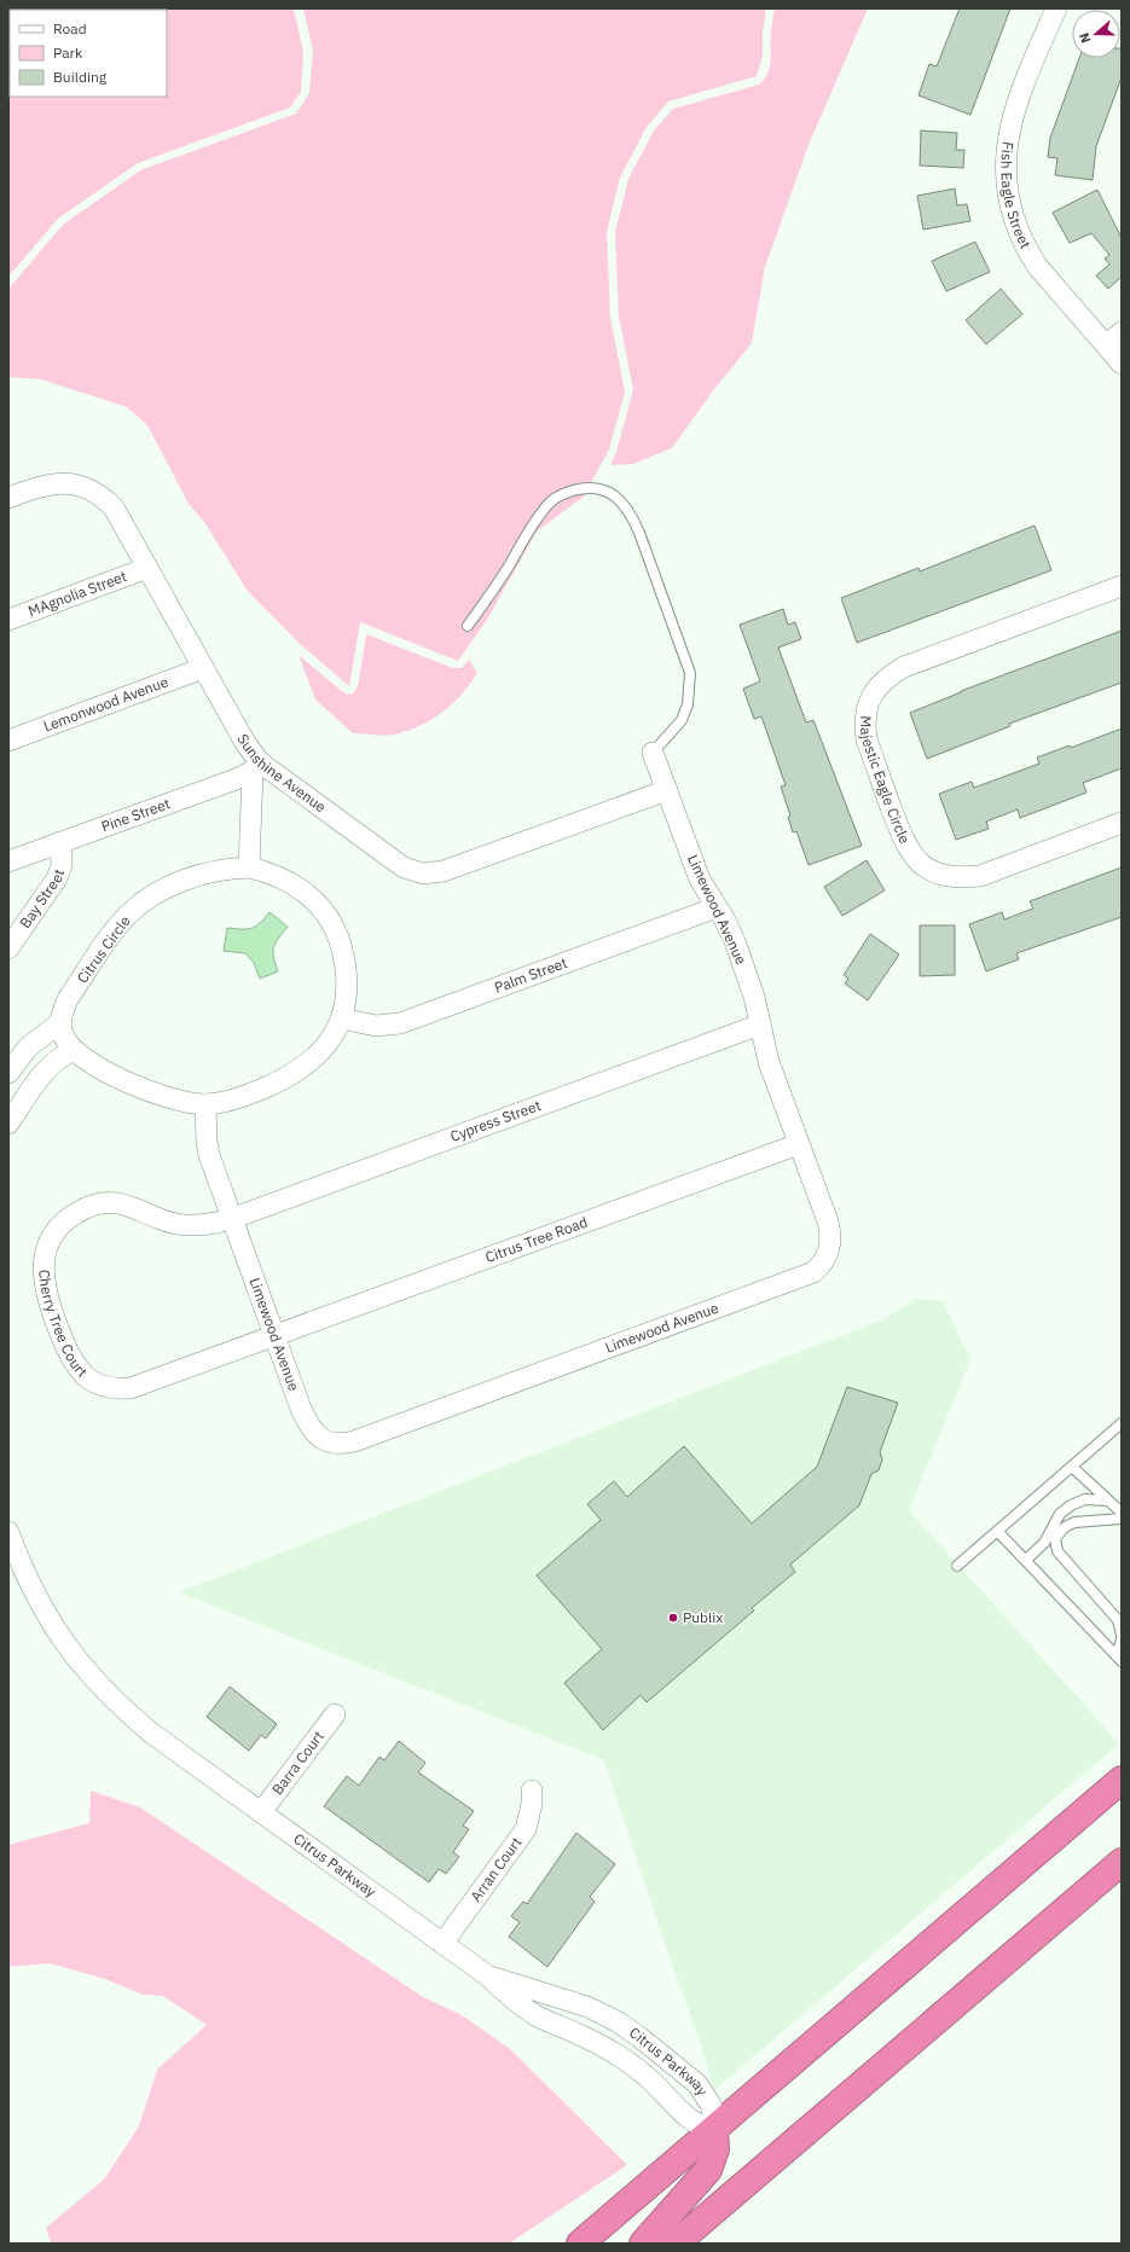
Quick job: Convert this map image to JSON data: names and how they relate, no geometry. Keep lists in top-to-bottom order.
{
  "streets": {
    "street": [
      "Fish Eagle Street",
      "MAgnolia Street",
      "Lemonwood Avenue",
      "Sunshine Avenue",
      "Majestic Eagle Circle",
      "Pine Street",
      "Bay Street",
      "Limewood Avenue",
      "Citrus Circle",
      "Palm Street",
      "Cypress Street",
      "Citrus Tree Road",
      "Cherry Tree Court",
      "Barra Court",
      "Citrus Parkway",
      "Arran Court"
    ]
  },
  "crossings": [
    ["MAgnolia Street", "Sunshine Avenue"],
    ["Lemonwood Avenue", "Sunshine Avenue"],
    ["Sunshine Avenue", "Pine Street"],
    ["Sunshine Avenue", "Limewood Avenue"],
    ["Pine Street", "Bay Street"],
    ["Limewood Avenue", "Citrus Circle"],
    ["Limewood Avenue", "Palm Street"],
    ["Limewood Avenue", "Cypress Street"],
    ["Limewood Avenue", "Citrus Tree Road"],
    ["Limewood Avenue", "Cherry Tree Court"],
    ["Citrus Circle", "Palm Street"],
    ["Cypress Street", "Cherry Tree Court"],
    ["Citrus Tree Road", "Cherry Tree Court"],
    ["Barra Court", "Citrus Parkway"],
    ["Citrus Parkway", "Arran Court"]
  ],
  "places": ["Publix"],
  "legend": ["Road", "Park", "Building"],
  "north": "left"
}
